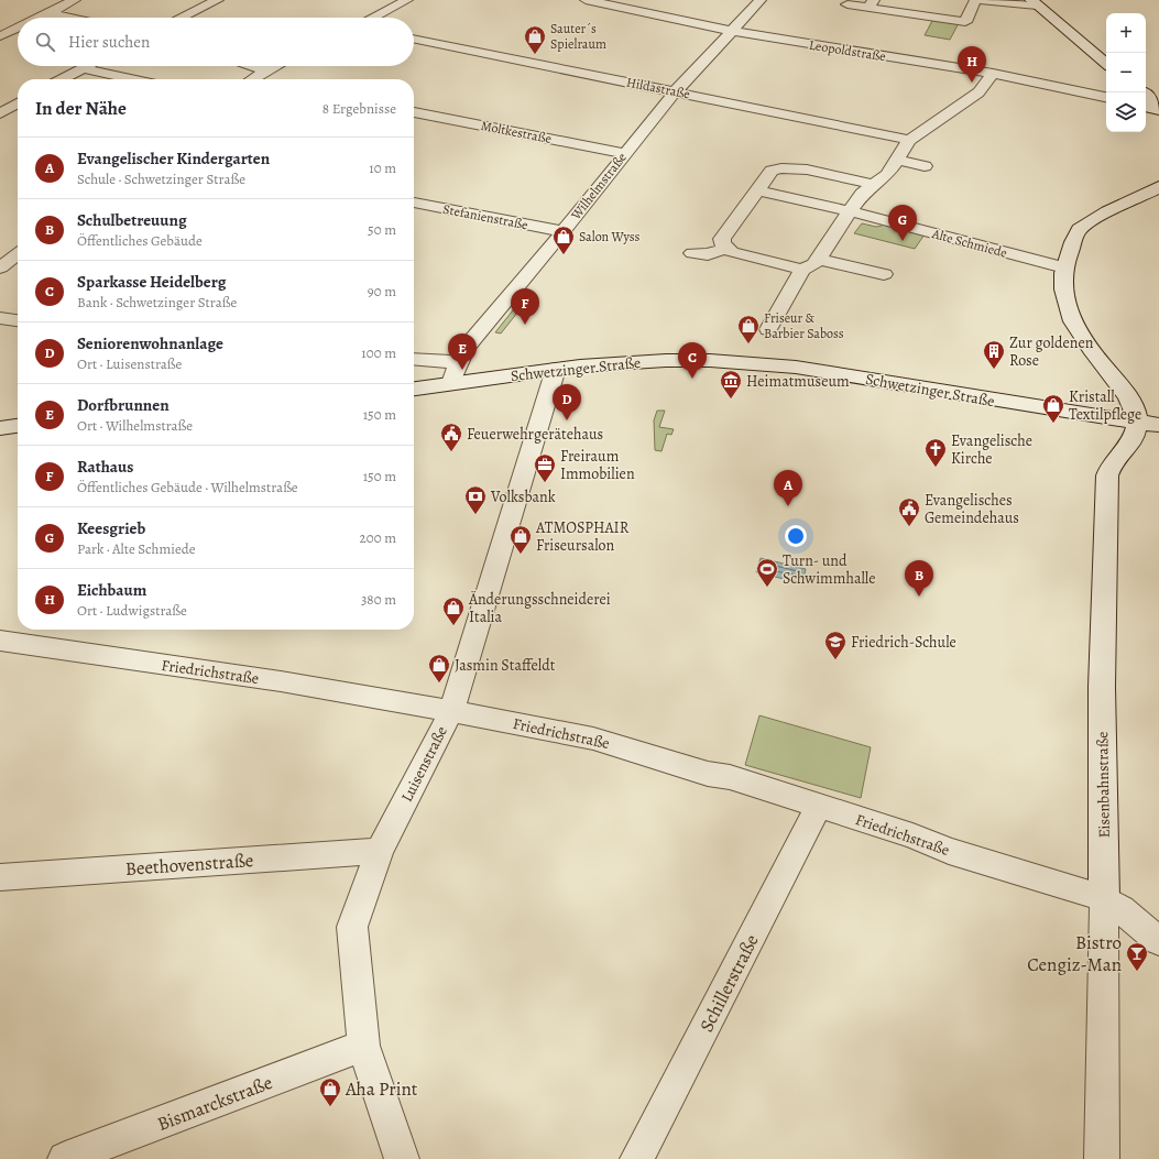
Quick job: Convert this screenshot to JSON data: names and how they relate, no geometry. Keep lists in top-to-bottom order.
{
  "streets": {
    "street": [
      "Leopoldstraße",
      "Hildastraße",
      "Moltkestraße",
      "Wilhelmstraße",
      "Stefanienstraße",
      "Alte Schmiede",
      "Schwetzinger Straße",
      "Friedrichstraße",
      "Luisenstraße",
      "Eisenbahnstraße",
      "Beethovenstraße",
      "Schillerstraße",
      "Bismarckstraße"
    ]
  },
  "crossings": [
    ["Leopoldstraße", "Wilhelmstraße"],
    ["Hildastraße", "Wilhelmstraße"],
    ["Moltkestraße", "Wilhelmstraße"],
    ["Wilhelmstraße", "Stefanienstraße"],
    ["Wilhelmstraße", "Schwetzinger Straße"],
    ["Schwetzinger Straße", "Luisenstraße"],
    ["Schwetzinger Straße", "Eisenbahnstraße"],
    ["Friedrichstraße", "Luisenstraße"],
    ["Friedrichstraße", "Eisenbahnstraße"],
    ["Friedrichstraße", "Schillerstraße"],
    ["Luisenstraße", "Beethovenstraße"],
    ["Luisenstraße", "Bismarckstraße"]
  ],
  "places": {
    "shop": [
      "Sauter´s Spielraum",
      "Salon Wyss",
      "Friseur & Barbier Saboss",
      "Kristall Textilpflege",
      "ATMOSPHAIR Friseursalon",
      "Änderungsschneiderei Italia",
      "Jasmin Staffeldt",
      "Aha Print"
    ],
    "building": ["Zur goldenen Rose"],
    "museum": ["Heimatmuseum"],
    "public building": ["Feuerwehrgerätehaus", "Evangelisches Gemeindehaus"],
    "church": ["Evangelische Kirche"],
    "office": ["Freiraum Immobilien"],
    "bank": ["Volksbank"],
    "sports": ["Turn- und Schwimmhalle"],
    "school or university": ["Friedrich-Schule"],
    "bar": ["Bistro Cengiz-Man"]
  },
  "page": {
    "map_buttons": ["+", "−"],
    "search": "Hier suchen",
    "pins": [
      "H",
      "G",
      "F",
      "E",
      "C",
      "D",
      "A",
      "B"
    ],
    "heading": ["In der Nähe", "8 Ergebnisse"],
    "list": [
      {
        "mark": "A",
        "name": "Evangelischer Kindergarten",
        "note": "Schule · Schwetzinger Straße",
        "value": "10 m"
      },
      {
        "mark": "B",
        "name": "Schulbetreuung",
        "note": "Öffentliches Gebäude",
        "value": "50 m"
      },
      {
        "mark": "C",
        "name": "Sparkasse Heidelberg",
        "note": "Bank · Schwetzinger Straße",
        "value": "90 m"
      },
      {
        "mark": "D",
        "name": "Seniorenwohnanlage",
        "note": "Ort · Luisenstraße",
        "value": "100 m"
      },
      {
        "mark": "E",
        "name": "Dorfbrunnen",
        "note": "Ort · Wilhelmstraße",
        "value": "150 m"
      },
      {
        "mark": "F",
        "name": "Rathaus",
        "note": "Öffentliches Gebäude · Wilhelmstraße",
        "value": "150 m"
      },
      {
        "mark": "G",
        "name": "Keesgrieb",
        "note": "Park · Alte Schmiede",
        "value": "200 m"
      },
      {
        "mark": "H",
        "name": "Eichbaum",
        "note": "Ort · Ludwigstraße",
        "value": "380 m"
      }
    ]
  }
}
